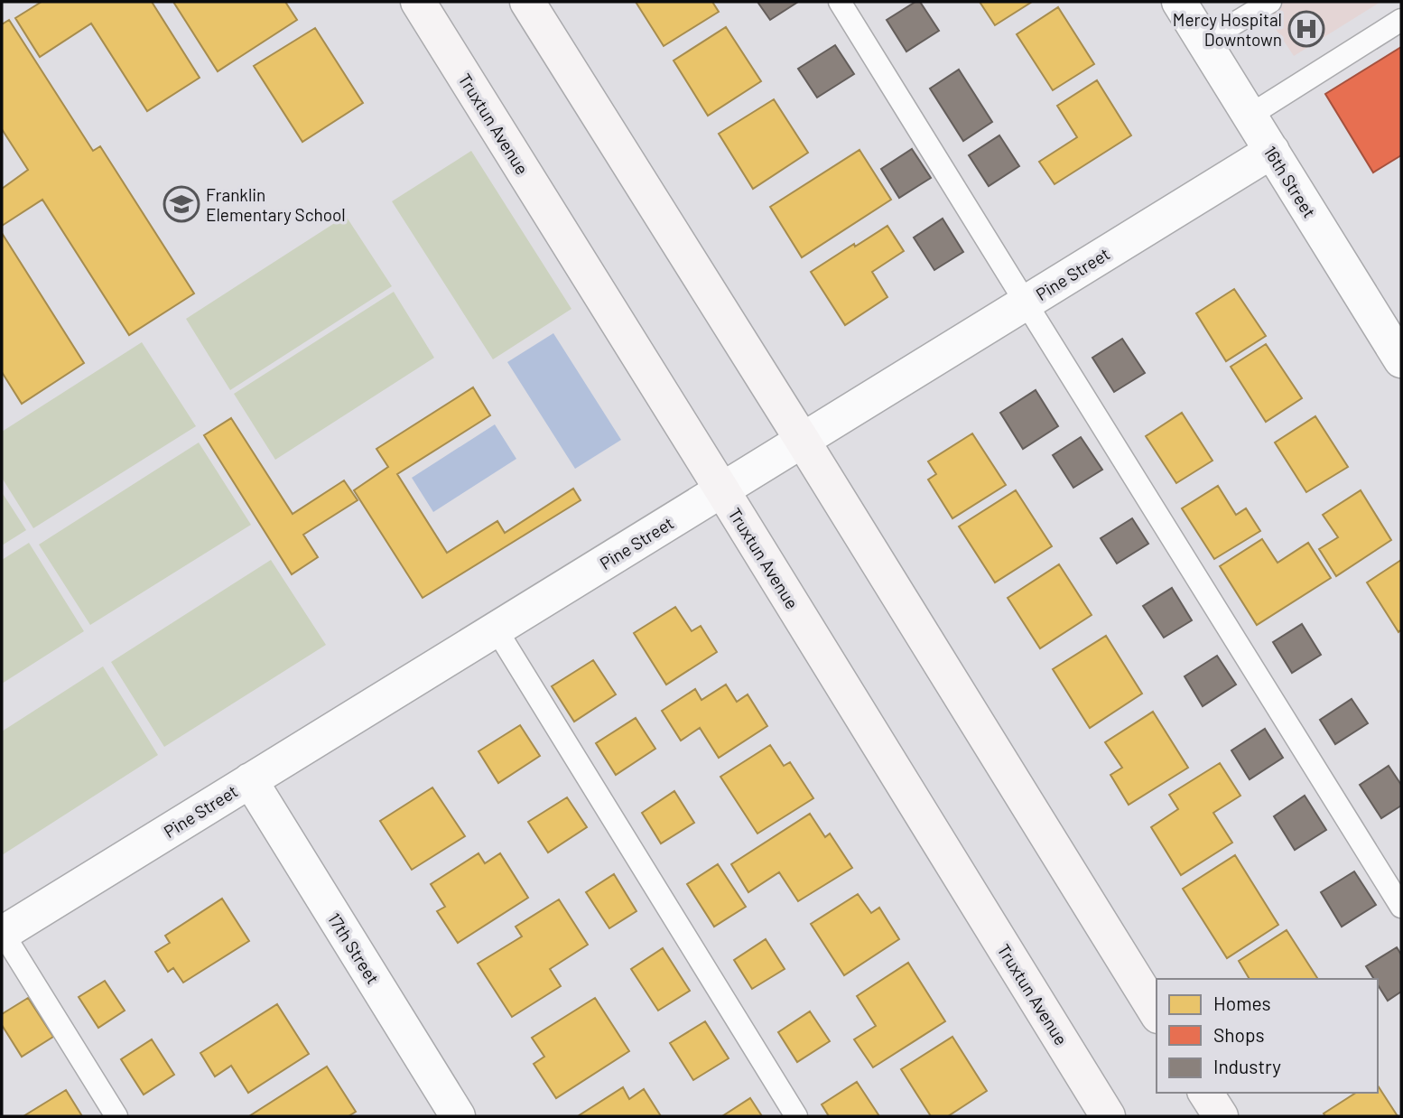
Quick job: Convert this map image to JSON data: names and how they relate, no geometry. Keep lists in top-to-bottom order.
{
  "streets": {
    "main road": ["Truxtun Avenue"],
    "street": ["16th Street", "Pine Street", "17th Street"]
  },
  "crossings": [
    ["Truxtun Avenue", "Pine Street"],
    ["16th Street", "Pine Street"],
    ["Pine Street", "17th Street"]
  ],
  "places": {
    "hospital": ["Mercy Hospital Downtown"],
    "school or university": ["Franklin Elementary School"]
  },
  "legend": ["Homes", "Shops", "Industry"]
}
